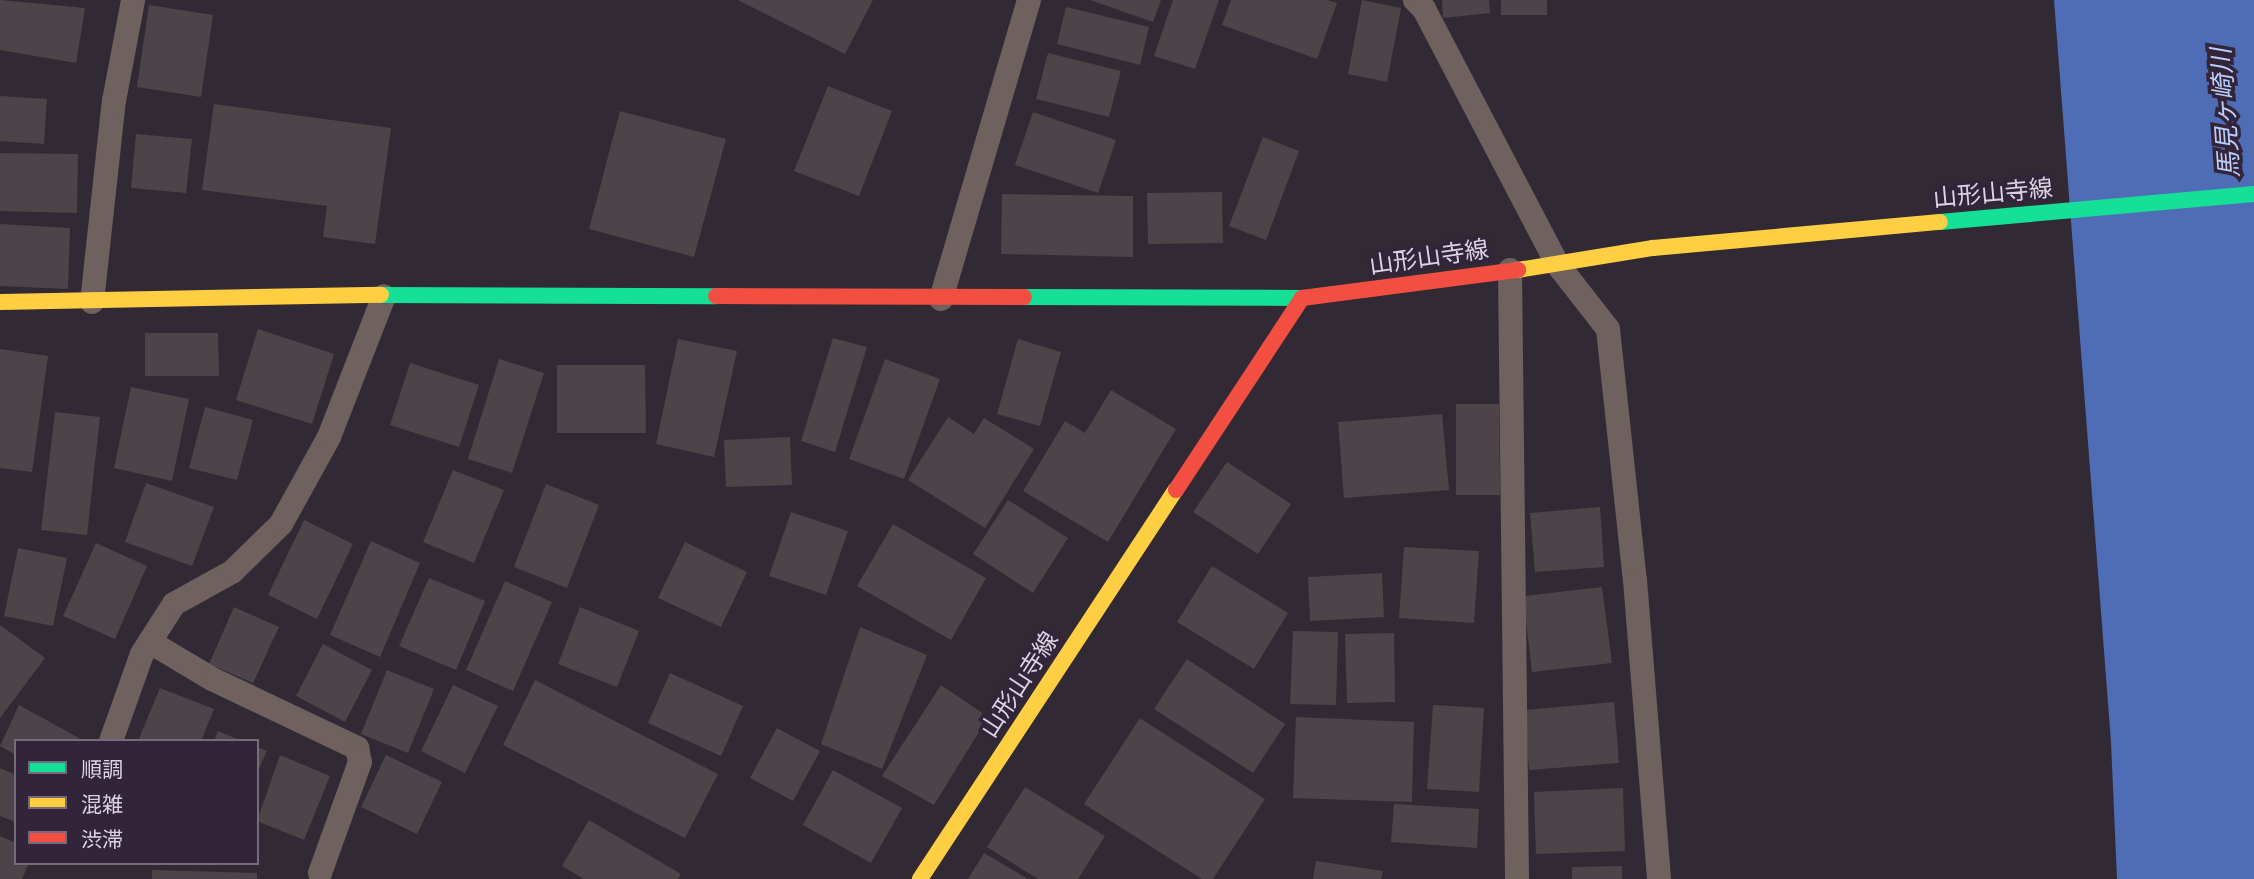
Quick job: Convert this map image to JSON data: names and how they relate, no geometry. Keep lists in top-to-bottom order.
{
  "streets": {
    "main road": ["山形山寺線"]
  },
  "water": ["馬見ヶ崎川"],
  "legend": ["順調", "混雑", "渋滞"]
}
